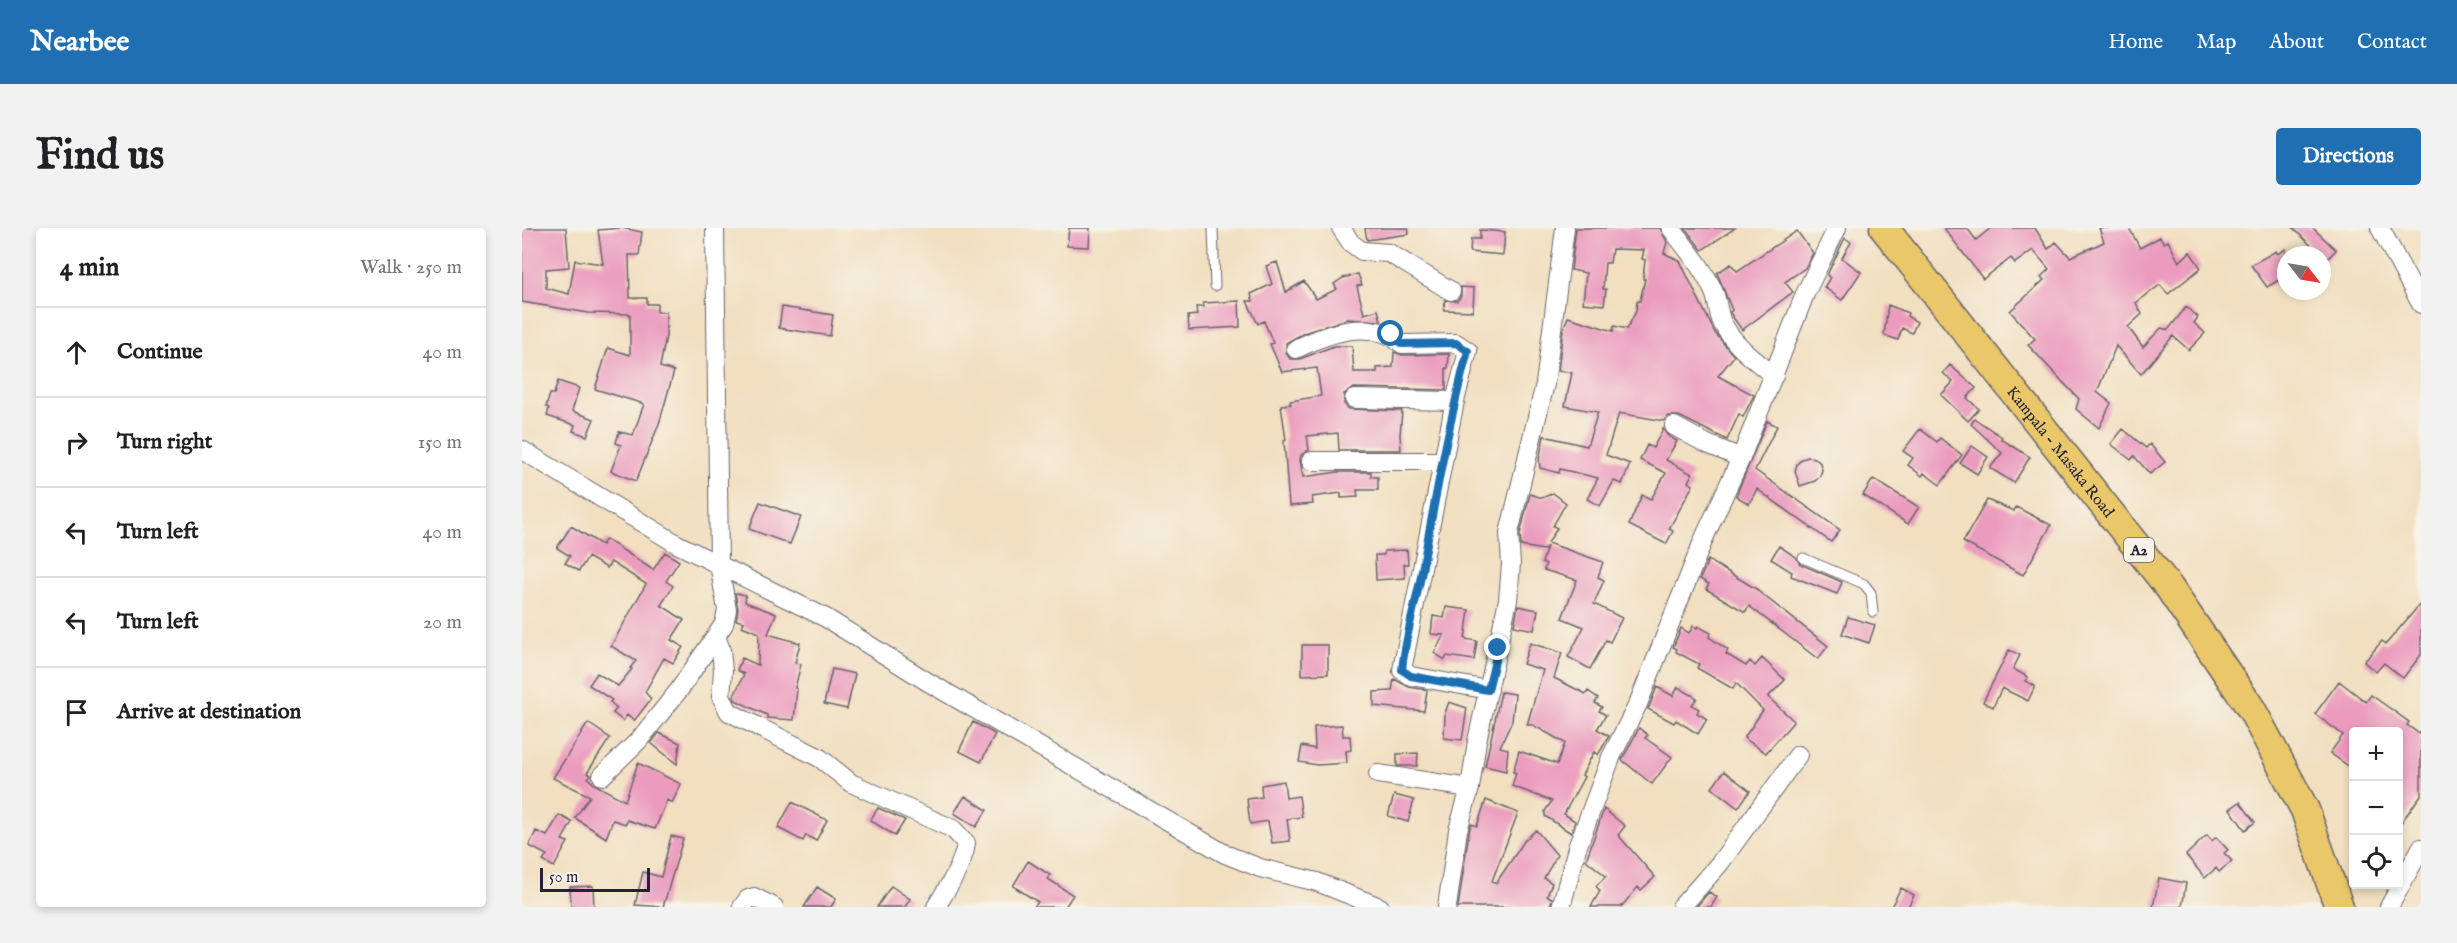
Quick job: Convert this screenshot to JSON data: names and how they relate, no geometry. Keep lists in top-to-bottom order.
{
  "streets": {
    "main road": ["Kampala - Masaka Road", "A2"]
  },
  "scale_bar": "50 m",
  "north": "bottom right",
  "page": {
    "header": "Nearbee",
    "nav": [
      "Home",
      "Map",
      "About",
      "Contact"
    ],
    "buttons": "Directions",
    "title": "Find us",
    "heading": ["4 min", "Walk · 250 m"],
    "list": [
      ["Continue", "40 m"],
      ["Turn right", "150 m"],
      ["Turn left", "40 m"],
      ["Turn left", "20 m"],
      "Arrive at destination"
    ],
    "map_buttons": ["+", "−"],
    "scale": "50 m"
  }
}
